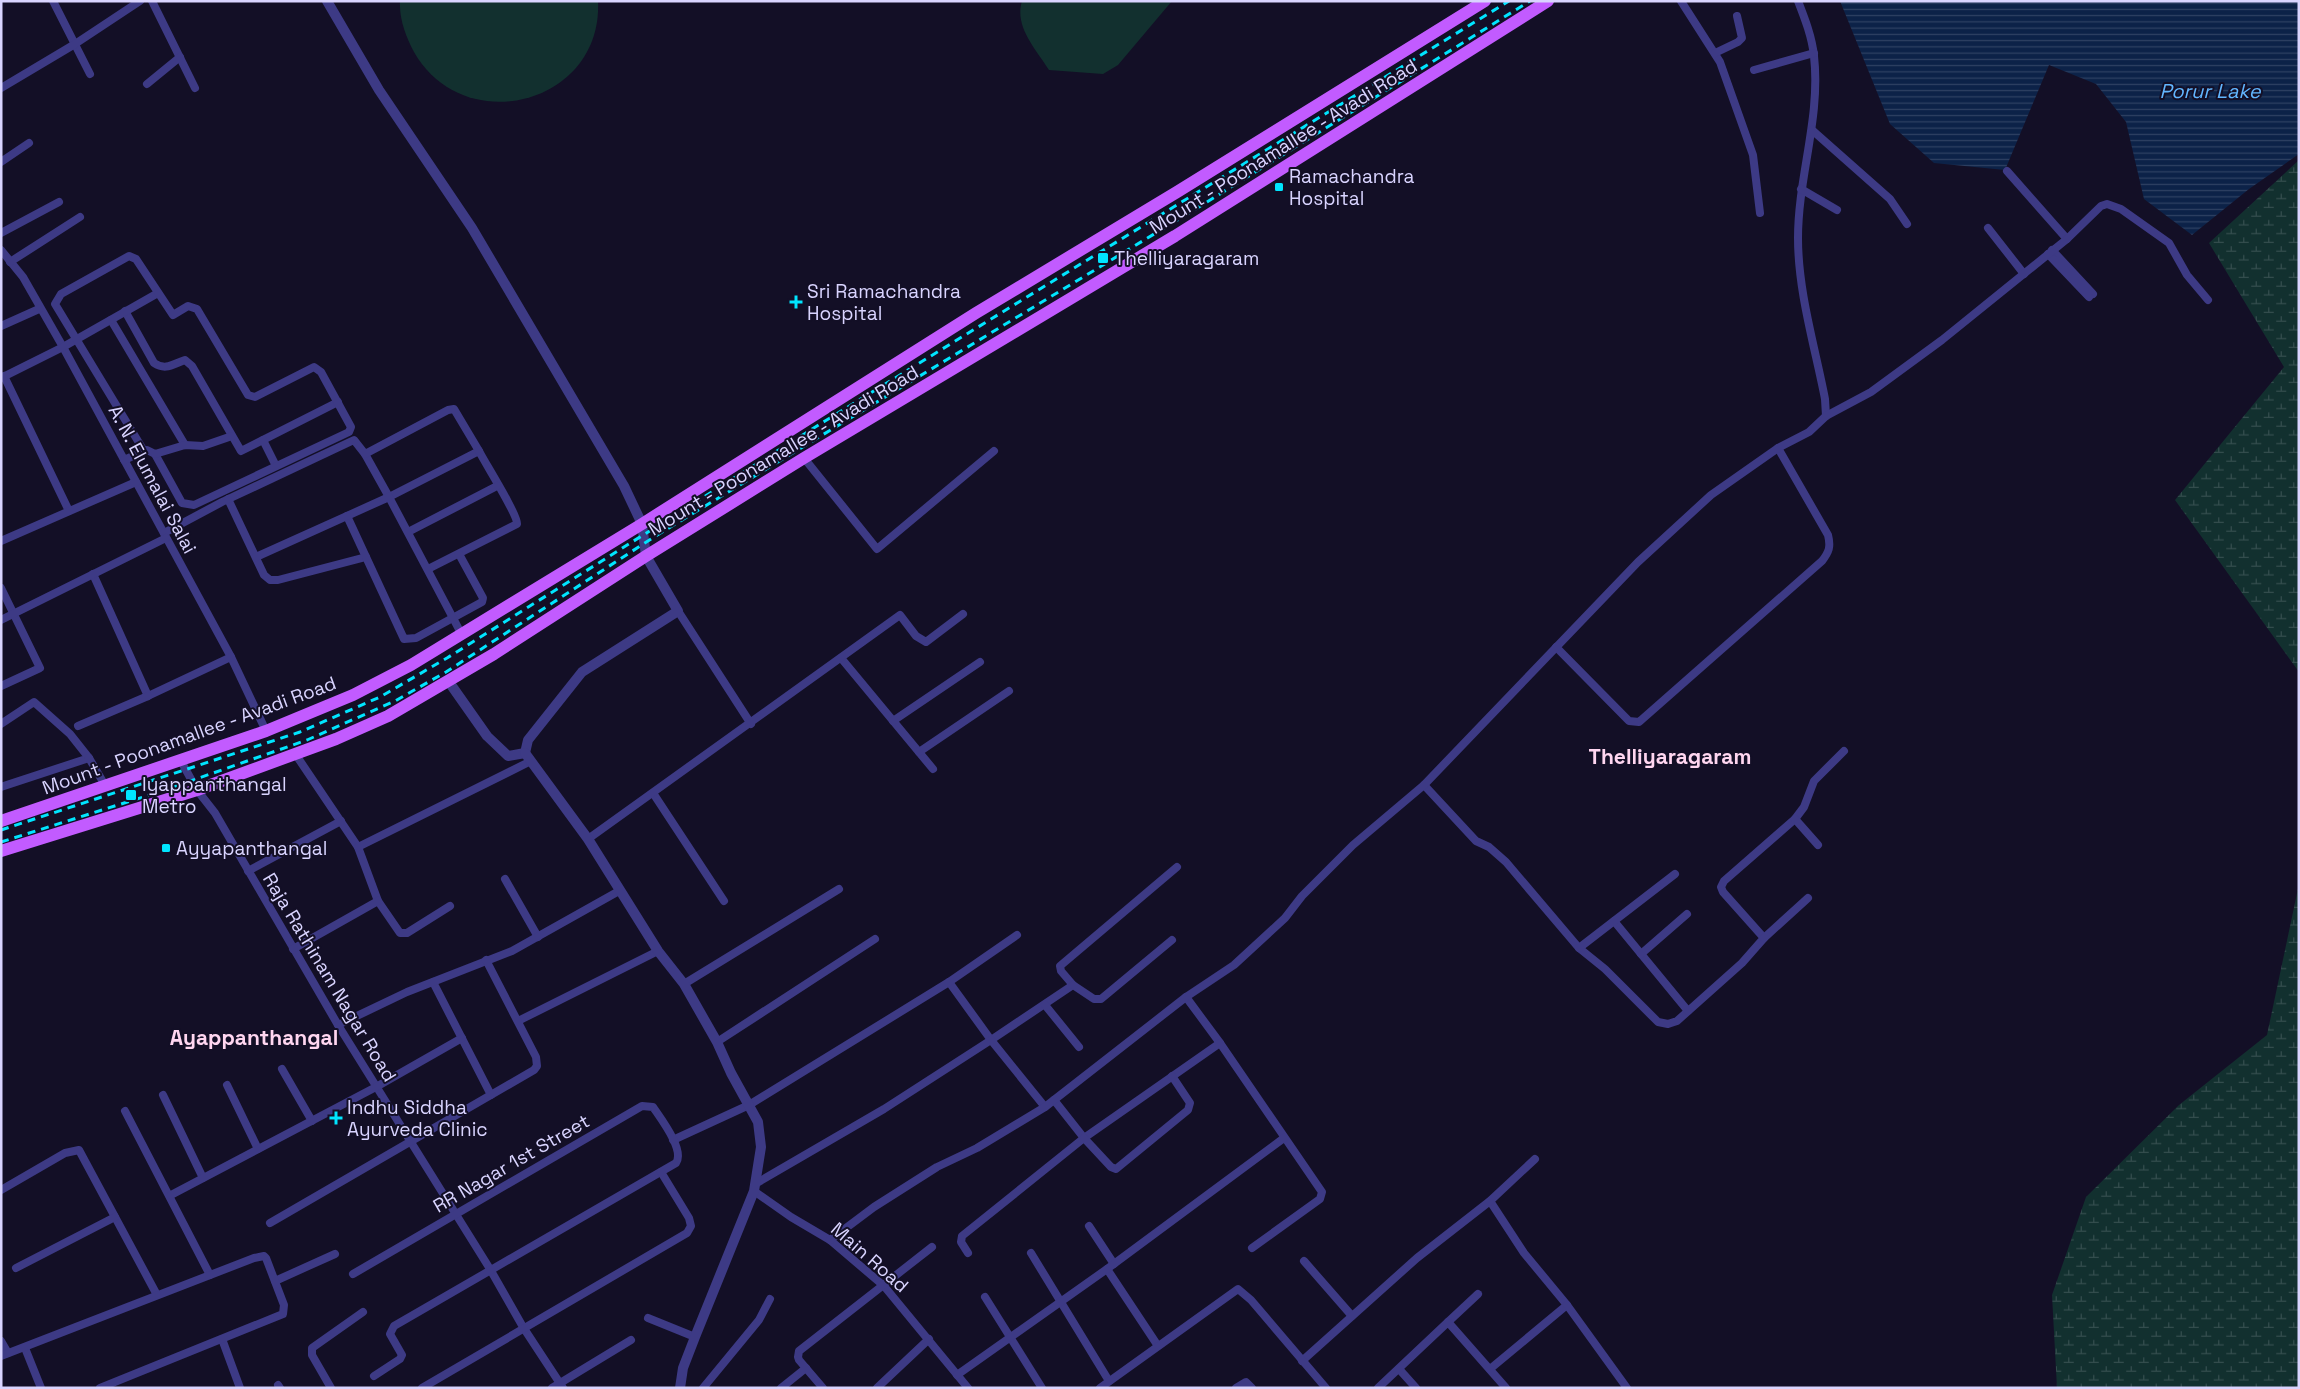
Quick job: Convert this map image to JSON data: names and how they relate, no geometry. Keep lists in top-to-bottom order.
{
  "streets": {
    "main road": ["Mount - Poonamallee - Avadi Road"],
    "street": [
      "A. N. Elumalai Salai",
      "Raja Rathinam Nagar Road",
      "RR Nagar 1st Street",
      "Main Road"
    ]
  },
  "crossings": [
    ["Mount - Poonamallee - Avadi Road", "A. N. Elumalai Salai"],
    ["Mount - Poonamallee - Avadi Road", "Raja Rathinam Nagar Road"],
    ["Raja Rathinam Nagar Road", "RR Nagar 1st Street"]
  ],
  "districts": ["Thelliyaragaram", "Ayappanthangal"],
  "water": ["Porur Lake"],
  "places": {
    "transit": [
      "Ramachandra Hospital",
      "Thelliyaragaram",
      "Iyappanthangal Metro",
      "Ayyapanthangal"
    ],
    "health": ["Sri Ramachandra Hospital", "Indhu Siddha Ayurveda Clinic"]
  }
}
